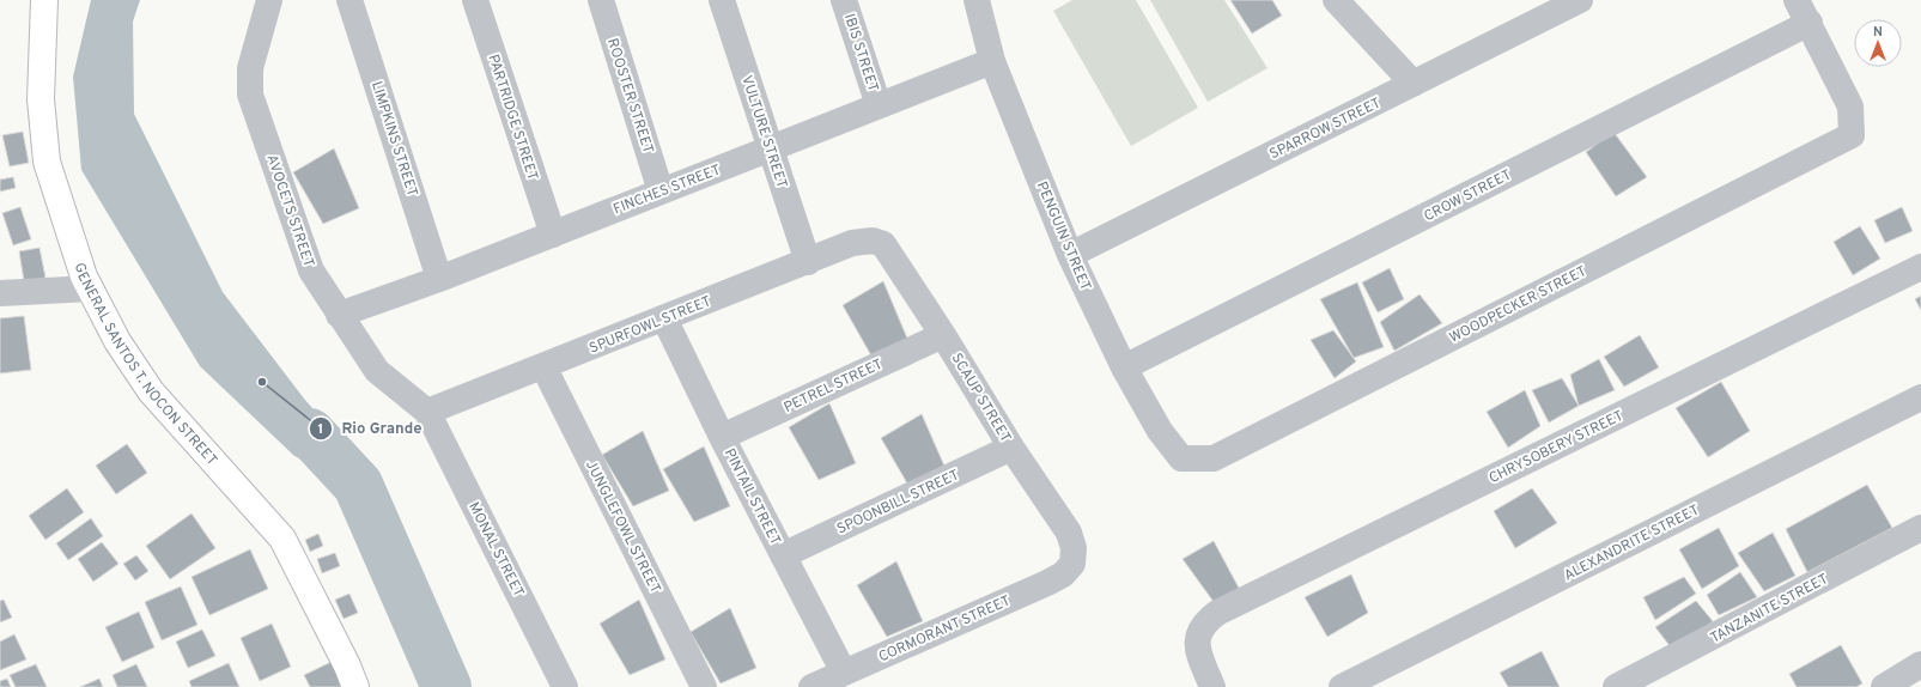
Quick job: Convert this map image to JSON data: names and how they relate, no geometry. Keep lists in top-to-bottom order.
{
  "streets": {
    "main road": ["GENERAL SANTOS T. NOCON STREET"],
    "street": [
      "IBIS STREET",
      "ROOSTER STREET",
      "PARTRIDGE STREET",
      "SPARROW STREET",
      "VULTURE STREET",
      "LIMPKINS STREET",
      "FINCHES STREET",
      "CROW STREET",
      "AVOCETS STREET",
      "PENGUIN STREET",
      "WOODPECKER STREET",
      "SPURFOWL STREET",
      "PETREL STREET",
      "SCAUP STREET",
      "CHRYSOBERY STREET",
      "PINTAIL STREET",
      "SPOONBILL STREET",
      "JUNGLEFOWL STREET",
      "ALEXANDRITE STREET",
      "MONAL STREET",
      "TANZANITE STREET",
      "CORMORANT STREET"
    ]
  },
  "crossings": [
    ["IBIS STREET", "FINCHES STREET"],
    ["ROOSTER STREET", "FINCHES STREET"],
    ["PARTRIDGE STREET", "FINCHES STREET"],
    ["SPARROW STREET", "PENGUIN STREET"],
    ["VULTURE STREET", "FINCHES STREET"],
    ["VULTURE STREET", "SPURFOWL STREET"],
    ["LIMPKINS STREET", "FINCHES STREET"],
    ["FINCHES STREET", "AVOCETS STREET"],
    ["FINCHES STREET", "PENGUIN STREET"],
    ["CROW STREET", "PENGUIN STREET"],
    ["CROW STREET", "WOODPECKER STREET"],
    ["AVOCETS STREET", "SPURFOWL STREET"],
    ["AVOCETS STREET", "MONAL STREET"],
    ["PENGUIN STREET", "WOODPECKER STREET"],
    ["SPURFOWL STREET", "SCAUP STREET"],
    ["SPURFOWL STREET", "PINTAIL STREET"],
    ["SPURFOWL STREET", "JUNGLEFOWL STREET"],
    ["SPURFOWL STREET", "MONAL STREET"],
    ["PETREL STREET", "SCAUP STREET"],
    ["PETREL STREET", "PINTAIL STREET"],
    ["SCAUP STREET", "SPOONBILL STREET"],
    ["SCAUP STREET", "CORMORANT STREET"],
    ["PINTAIL STREET", "SPOONBILL STREET"],
    ["PINTAIL STREET", "CORMORANT STREET"]
  ],
  "places": ["Rio Grande"],
  "north": "top"
}
